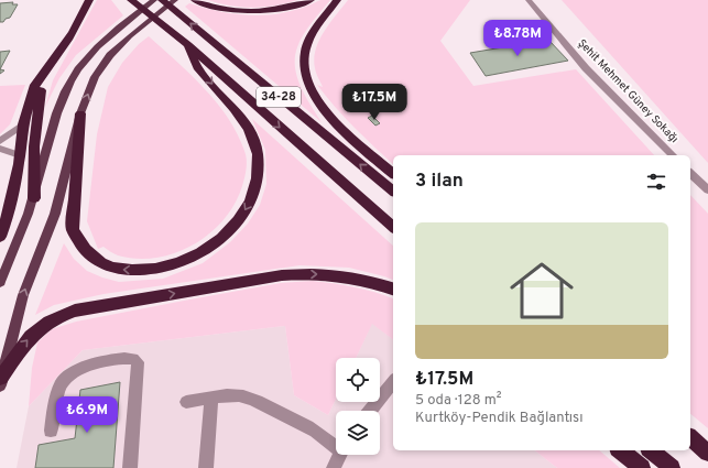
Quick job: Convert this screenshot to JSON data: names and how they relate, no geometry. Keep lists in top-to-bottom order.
{
  "streets": {
    "highway": ["34-28"],
    "street": ["Şehit Mehmet Güney Sokağı"]
  },
  "page": {
    "price": ["₺8.78M", "₺17.5M", "₺6.9M"],
    "heading": "3 ilan",
    "list": [
      {
        "name": "₺17.5M",
        "note": "5 oda · 128 m² · Kurtköy-Pendik Bağlantısı"
      }
    ]
  }
}
